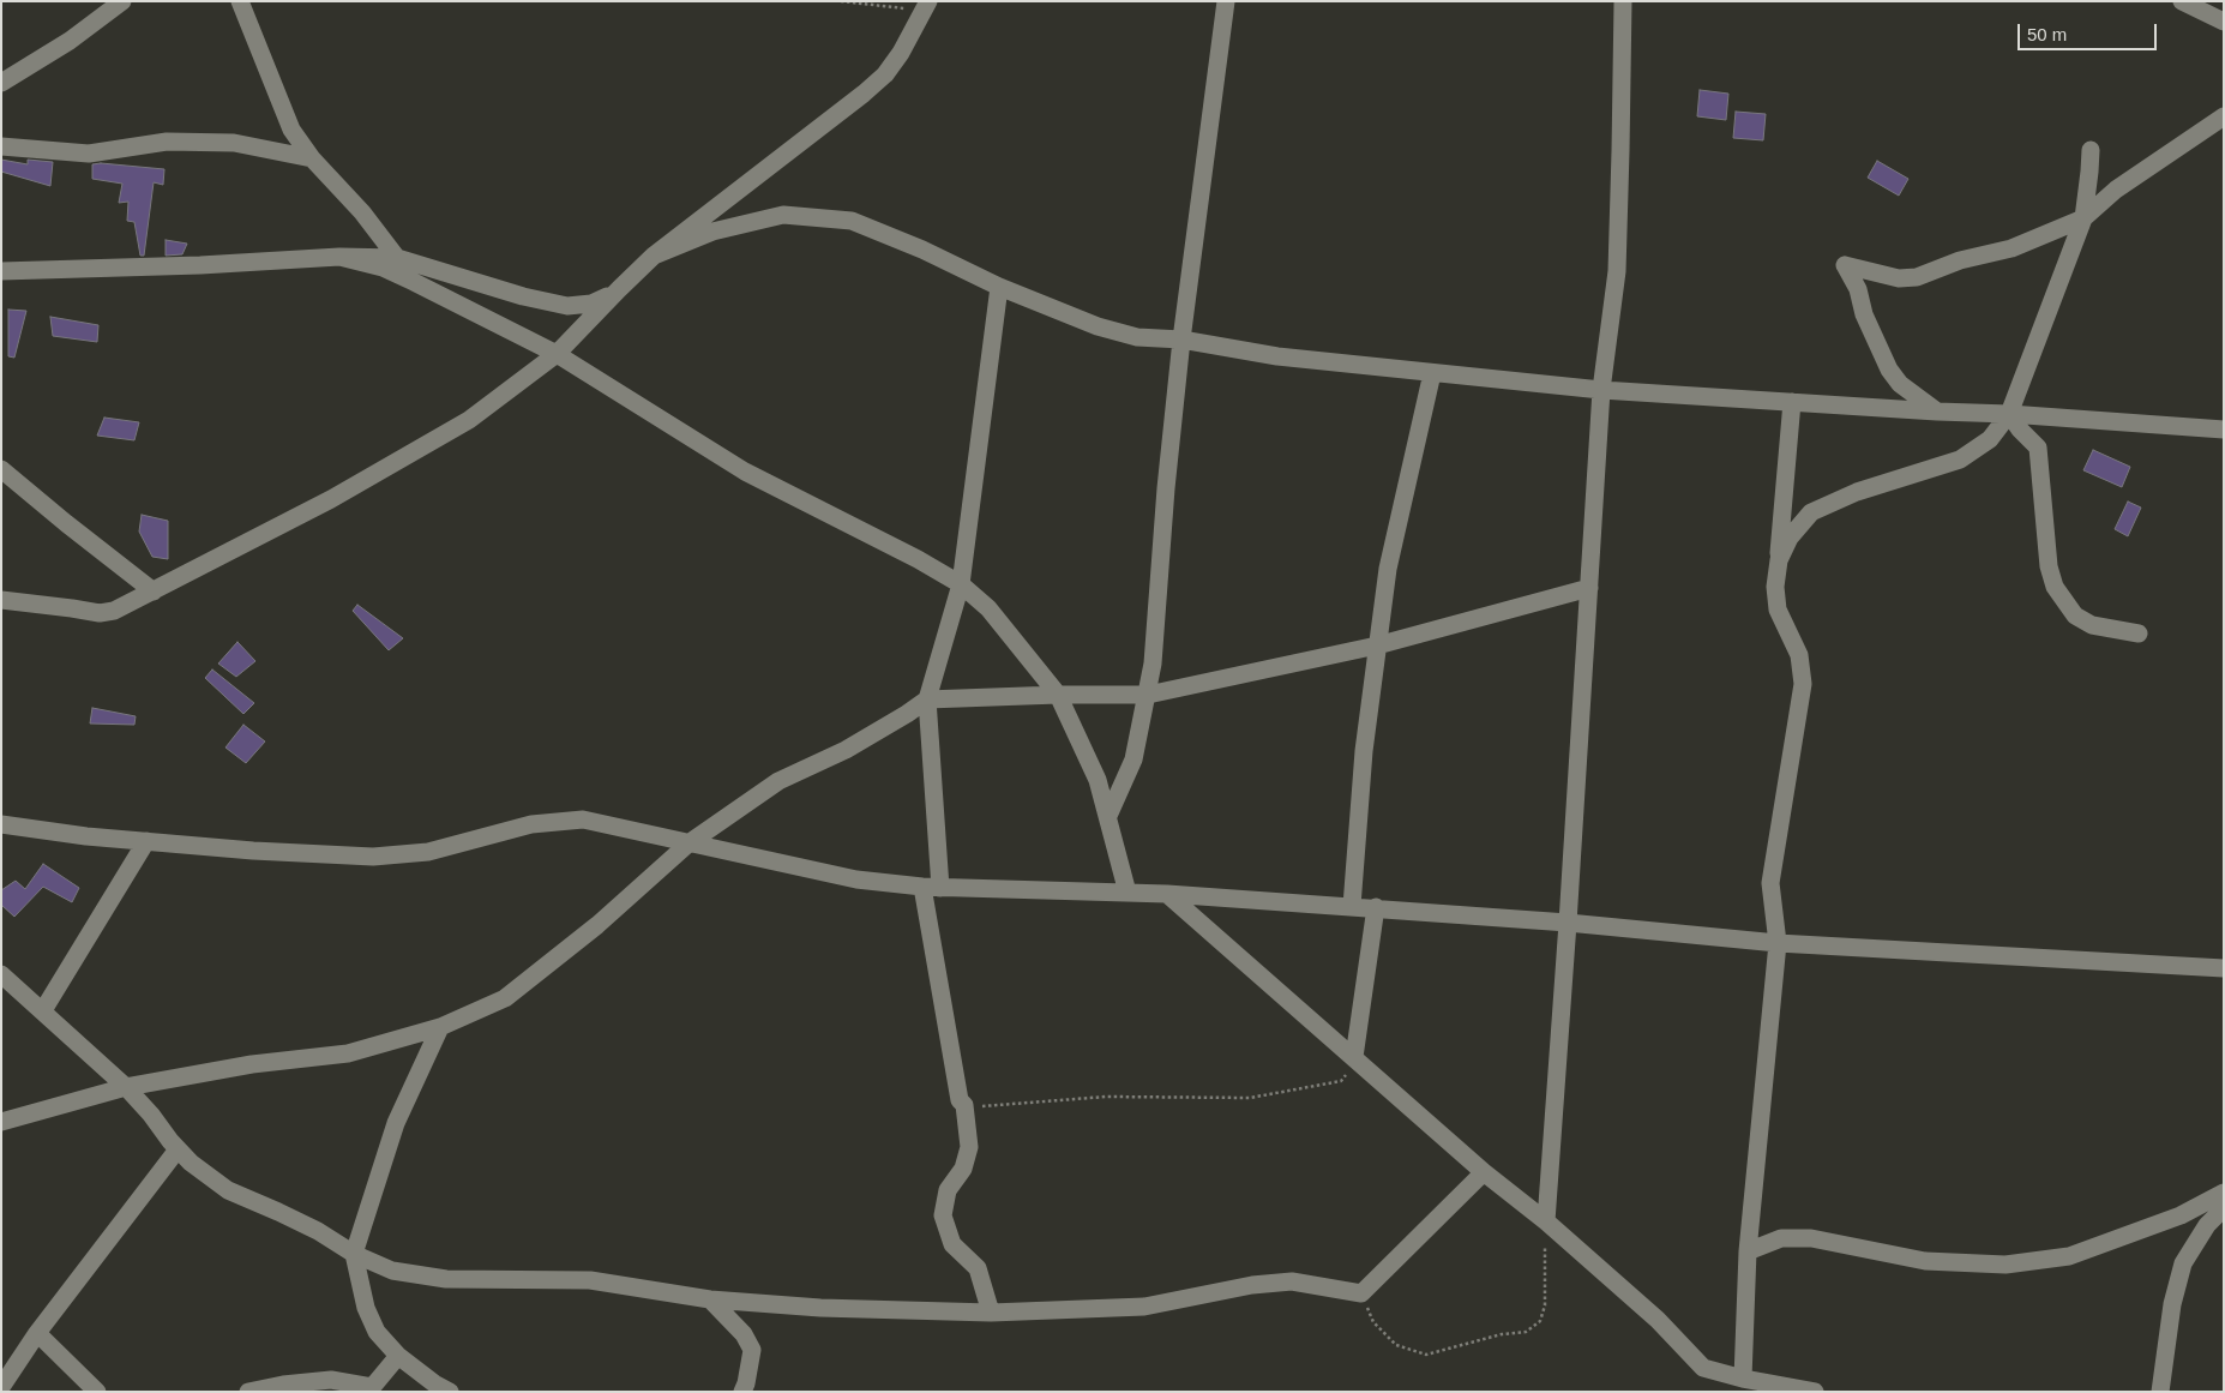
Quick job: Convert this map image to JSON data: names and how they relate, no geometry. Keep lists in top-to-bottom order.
{
  "scale_bar": "50 m"
}
